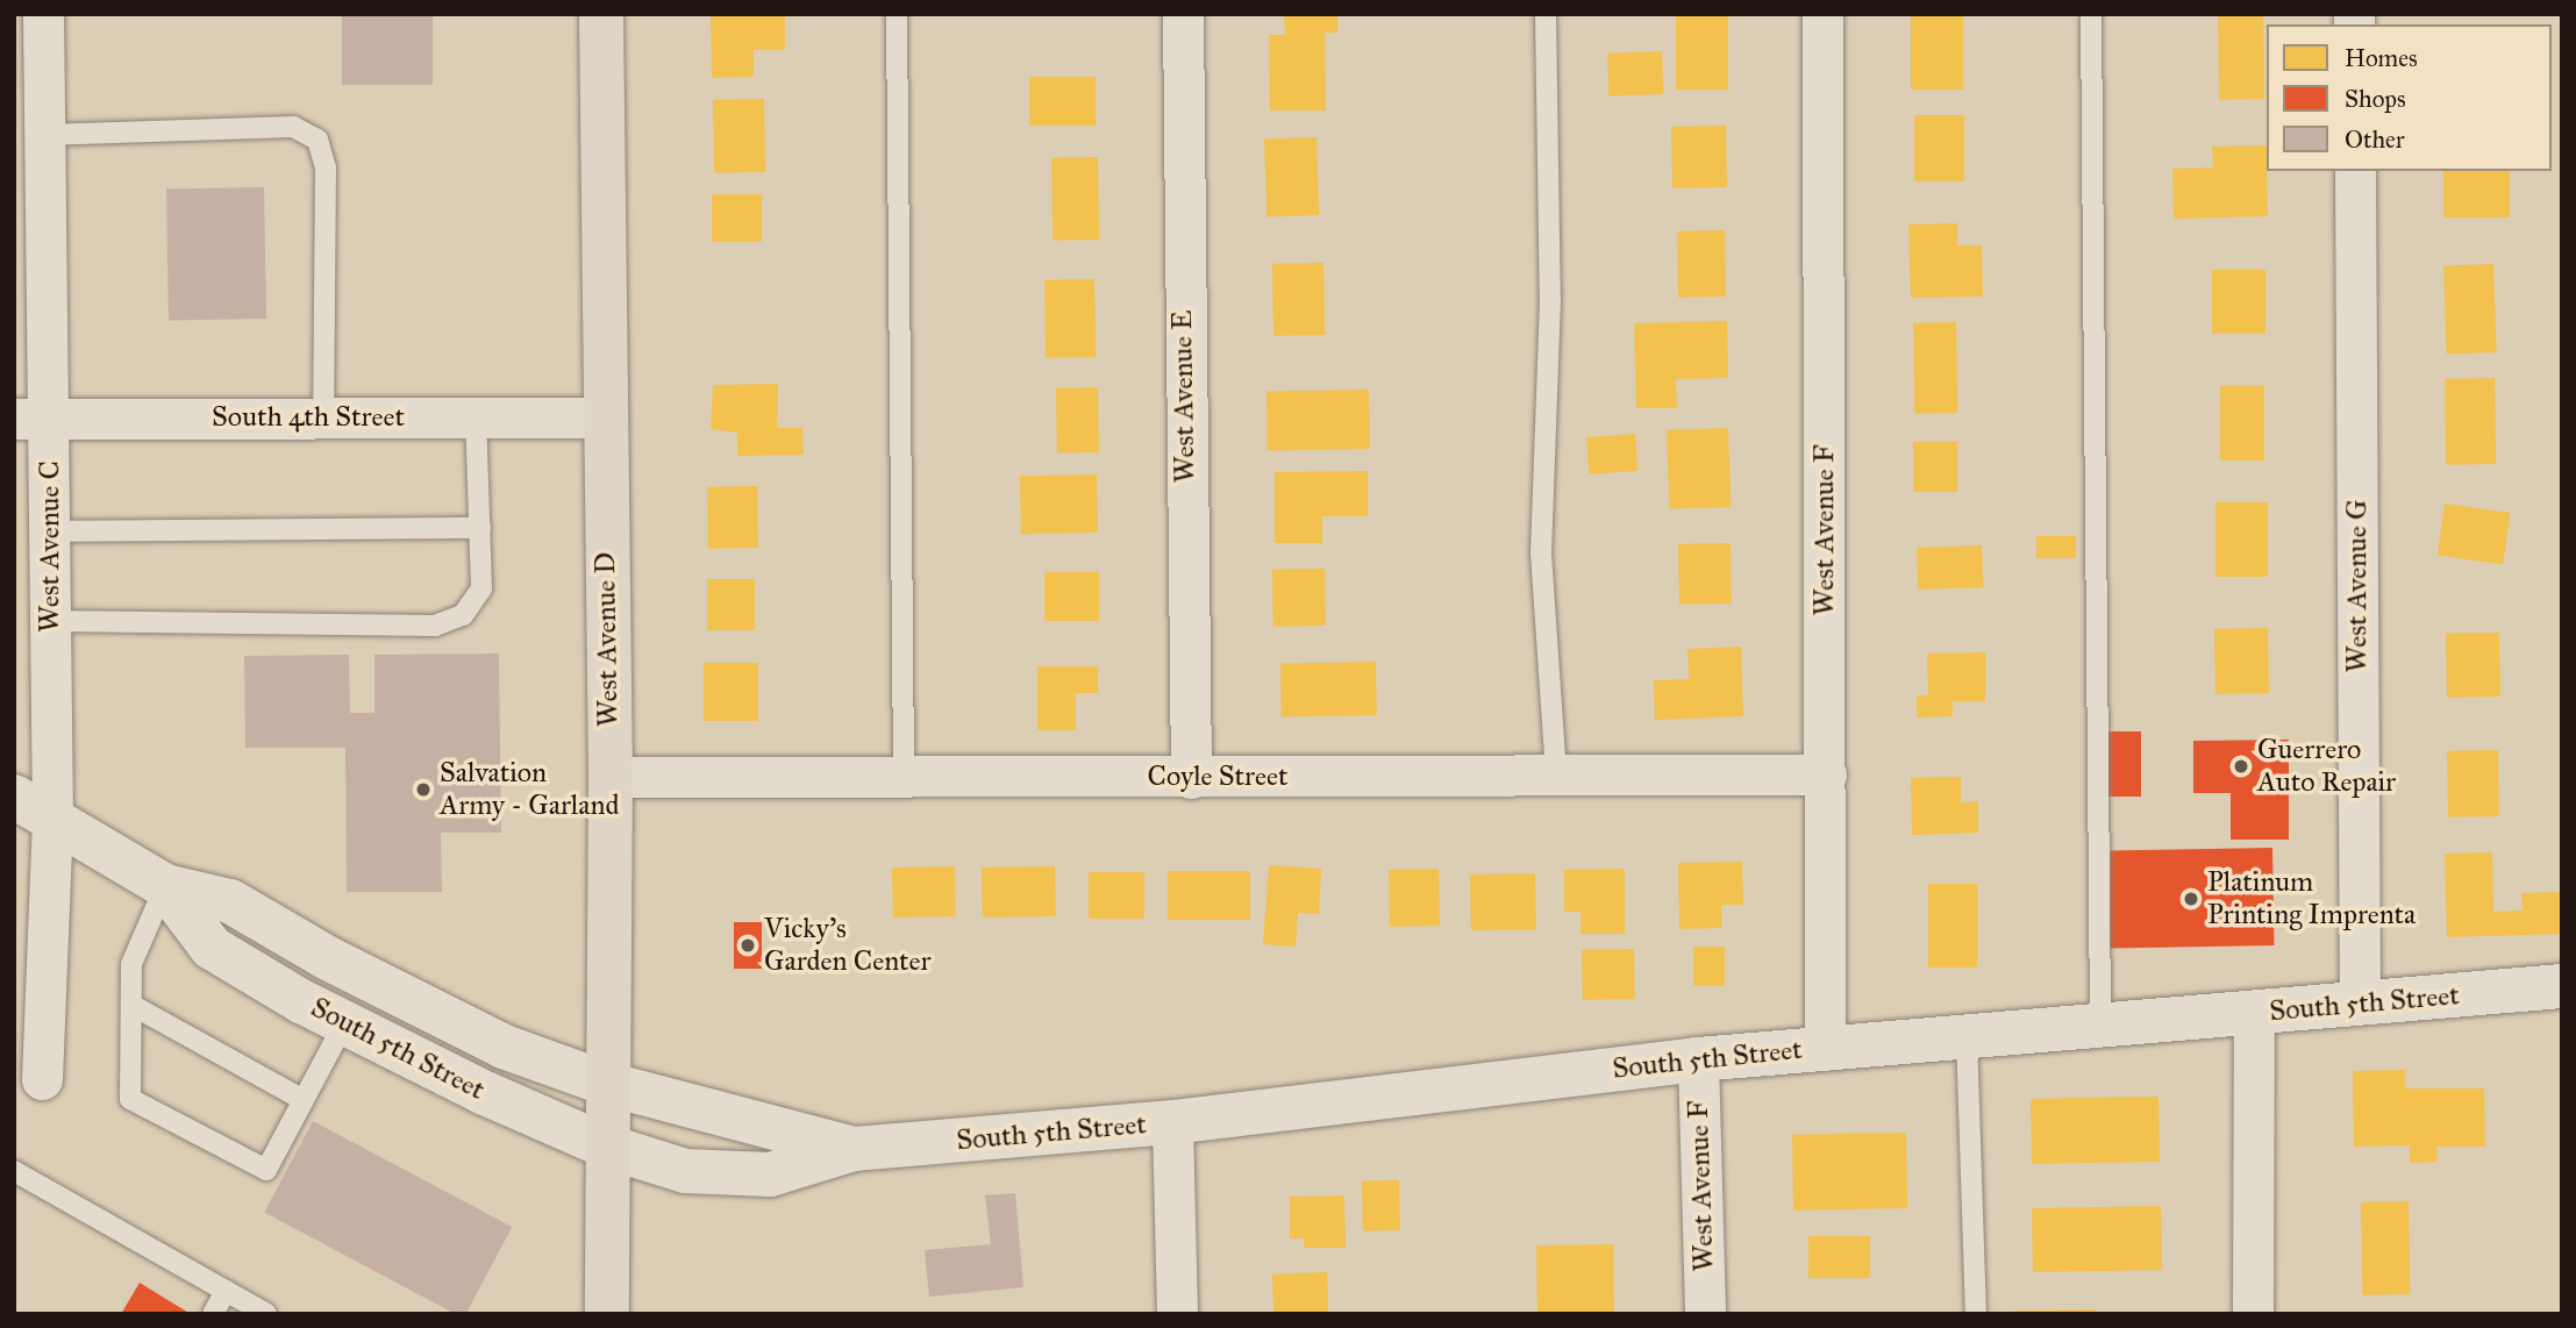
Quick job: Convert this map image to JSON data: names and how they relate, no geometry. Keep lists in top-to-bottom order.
{
  "streets": {
    "main road": ["West Avenue D"],
    "street": [
      "West Avenue E",
      "South 4th Street",
      "West Avenue F",
      "West Avenue C",
      "West Avenue G",
      "Coyle Street",
      "South 5th Street"
    ]
  },
  "crossings": [
    ["West Avenue E", "Coyle Street"],
    ["South 4th Street", "West Avenue C"],
    ["South 4th Street", "West Avenue D"],
    ["West Avenue F", "Coyle Street"],
    ["West Avenue F", "South 5th Street"],
    ["West Avenue C", "South 5th Street"],
    ["West Avenue G", "South 5th Street"],
    ["West Avenue D", "Coyle Street"],
    ["West Avenue D", "South 5th Street"]
  ],
  "places": [
    "Guerrero Auto Repair",
    "Salvation Army - Garland",
    "Platinum Printing Imprenta",
    "Vicky's Garden Center"
  ],
  "legend": ["Homes", "Shops", "Other"]
}
